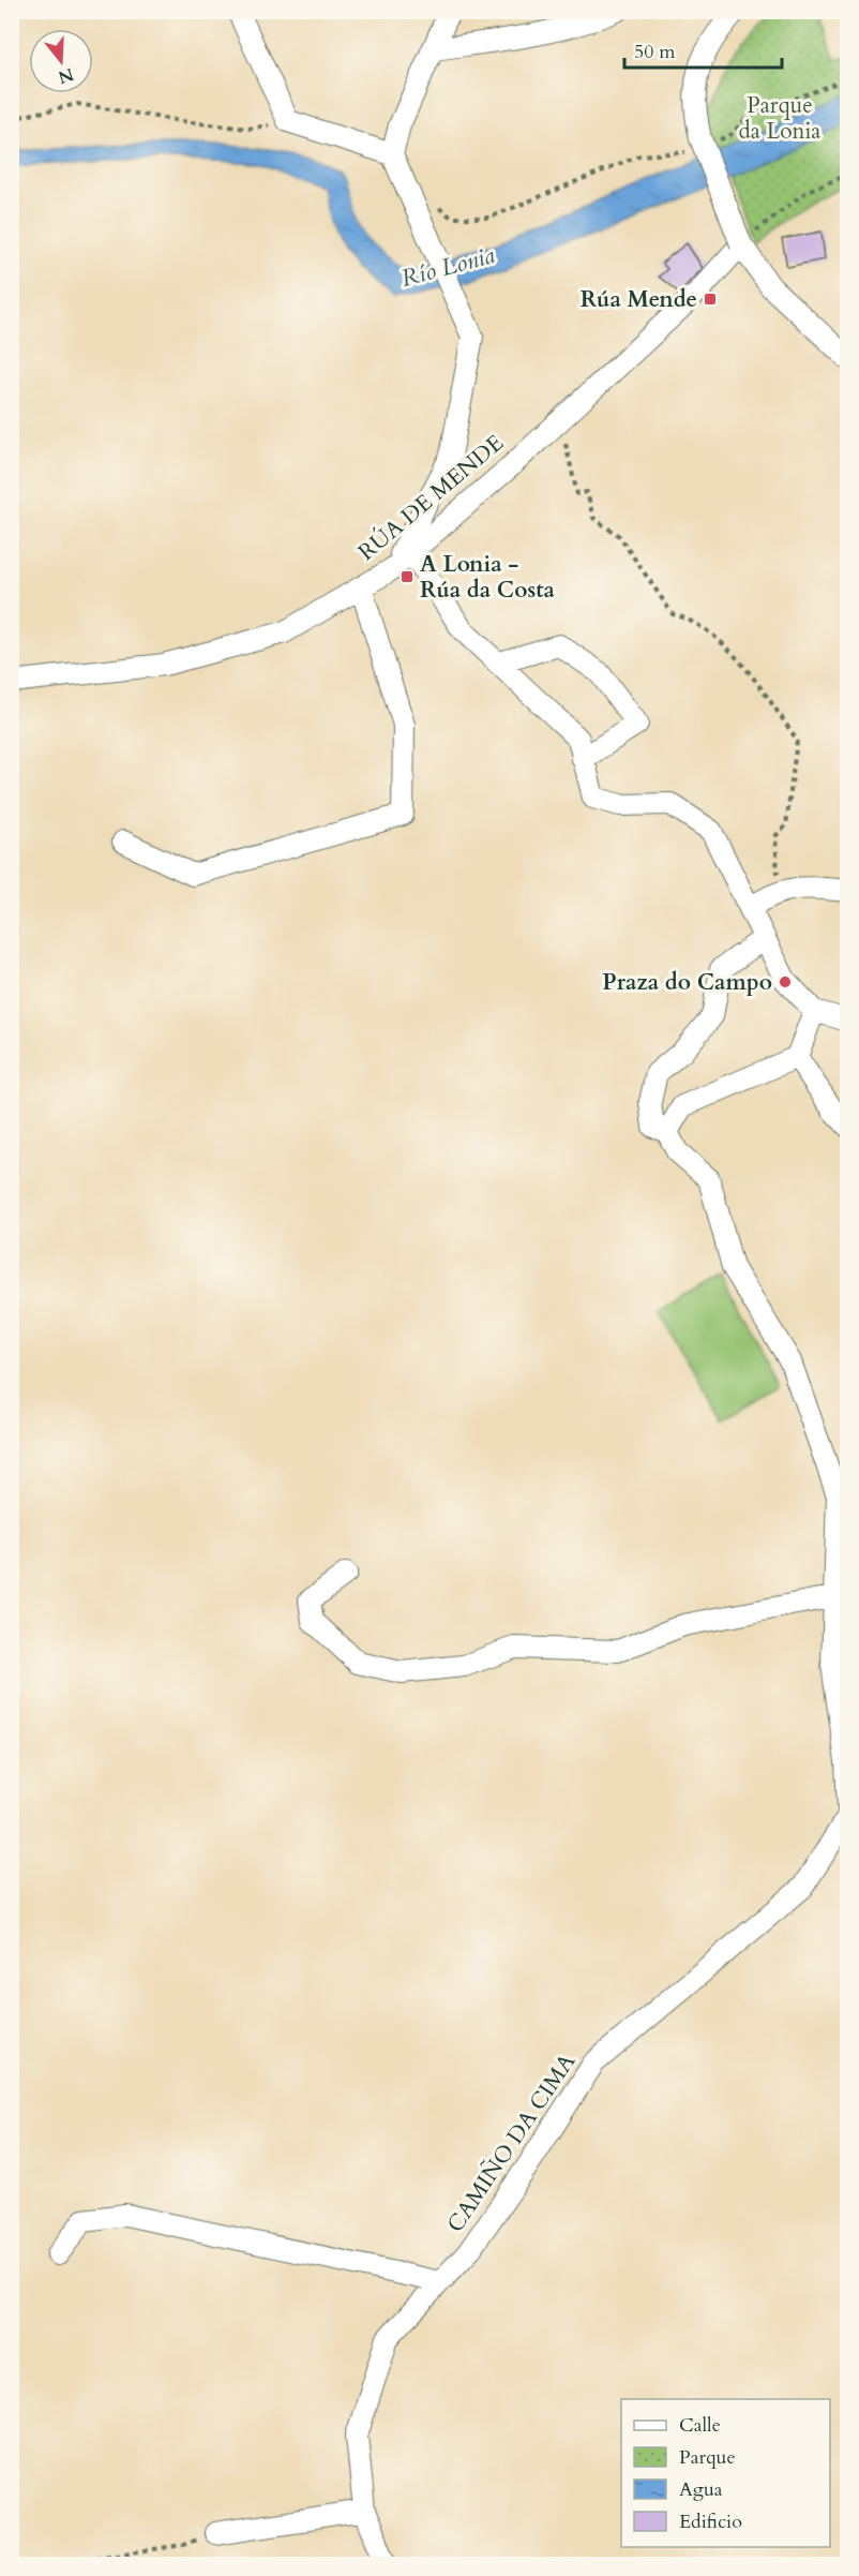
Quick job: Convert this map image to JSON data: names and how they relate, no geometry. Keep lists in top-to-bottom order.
{
  "streets": {
    "street": ["RÚA DE MENDE", "CAMIÑO DA CIMA"]
  },
  "water": ["Río Lonia"],
  "parks": ["Parque da Lonia"],
  "places": {
    "transit": ["Rúa Mende", "A Lonia - Rúa da Costa"],
    "other": ["Praza do Campo"]
  },
  "legend": [
    "Calle",
    "Parque",
    "Agua",
    "Edificio"
  ],
  "scale_bar": "50 m",
  "north": "bottom"
}
